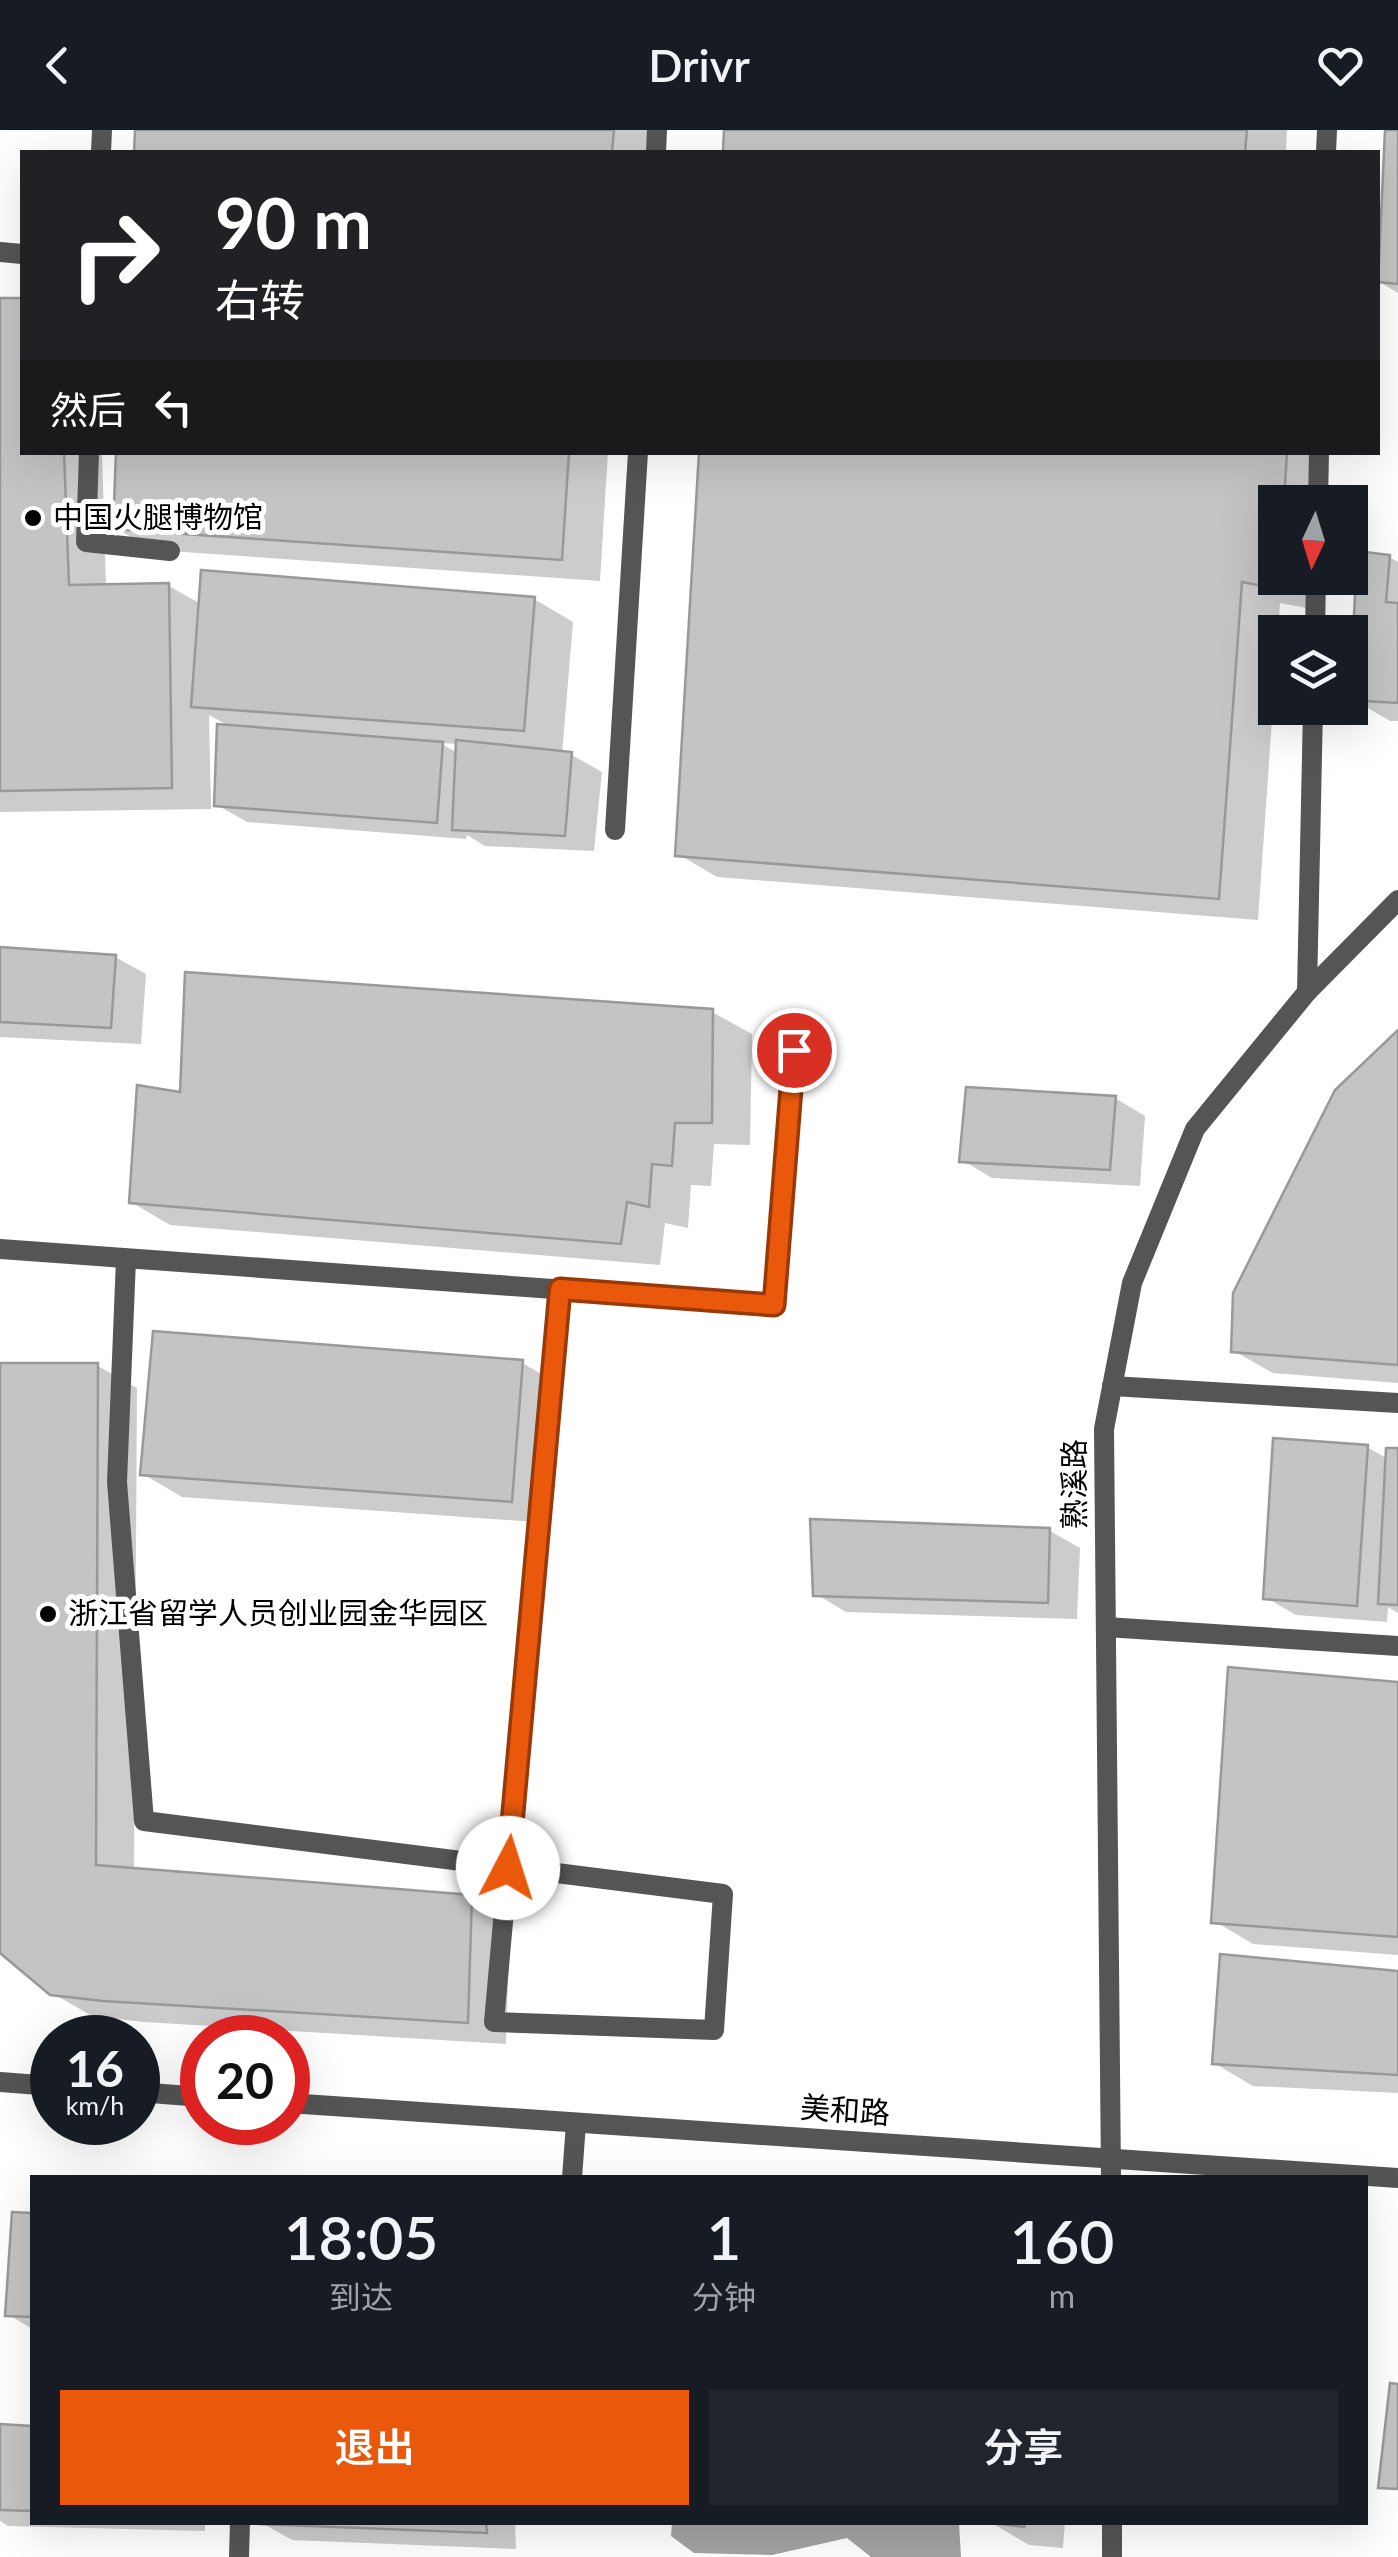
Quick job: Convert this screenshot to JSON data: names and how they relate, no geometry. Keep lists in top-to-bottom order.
{
  "streets": {
    "street": ["熟溪路", "美和路"]
  },
  "crossings": [
    ["熟溪路", "美和路"]
  ],
  "places": ["中国火腿博物馆", "浙江省留学人员创业园金华园区"],
  "north": "bottom",
  "page": {
    "header": "Drivr",
    "turn": ["90 m", "右转"],
    "then": "然后",
    "speed": "16 km/h",
    "limit": "20",
    "eta": [
      "18:05",
      "到达",
      "1",
      "分钟",
      "160",
      "m"
    ],
    "buttons": ["退出", "分享"]
  }
}
